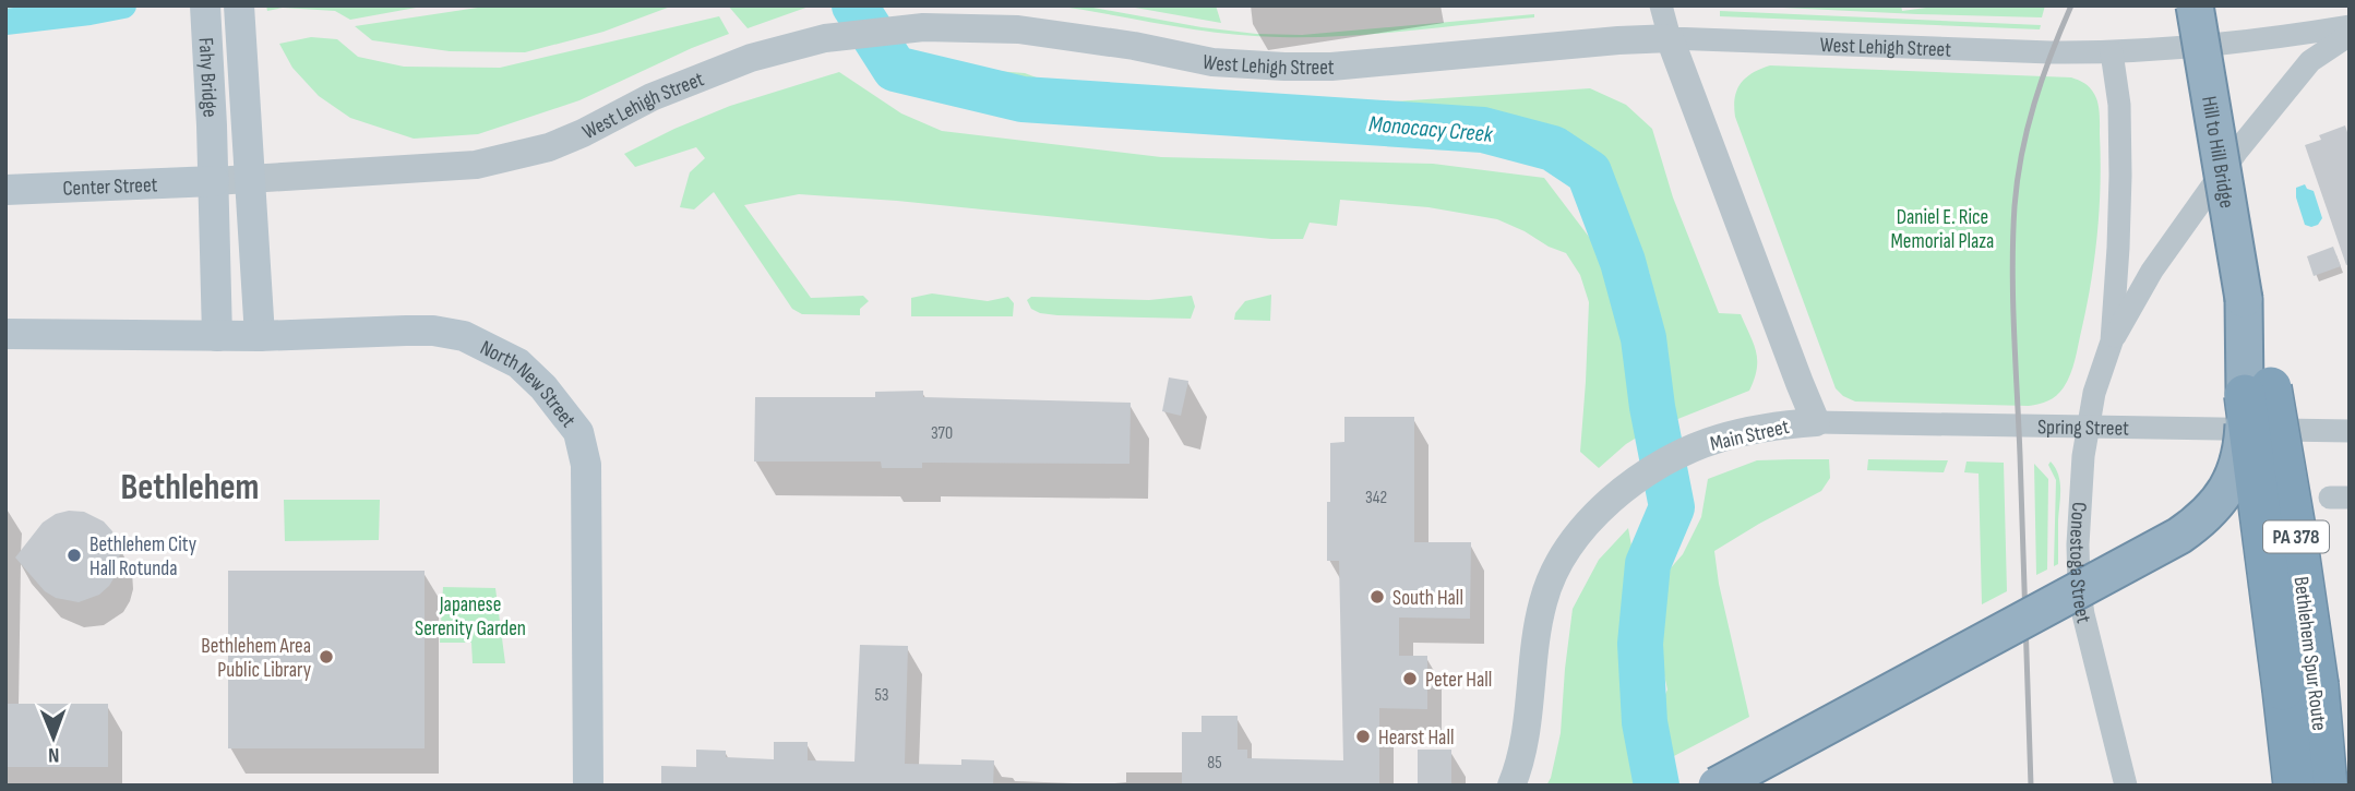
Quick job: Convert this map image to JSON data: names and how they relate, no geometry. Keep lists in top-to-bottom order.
{
  "streets": {
    "highway": ["Hill to Hill Bridge", "PA 378", "Bethlehem Spur Route"],
    "main road": ["Fahy Bridge", "Center Street", "North New Street"],
    "street": [
      "West Lehigh Street",
      "Spring Street",
      "Main Street",
      "Conestoga Street"
    ]
  },
  "crossings": [
    ["West Lehigh Street", "Fahy Bridge"],
    ["West Lehigh Street", "Center Street"],
    ["West Lehigh Street", "Main Street"],
    ["West Lehigh Street", "Conestoga Street"],
    ["Fahy Bridge", "Center Street"],
    ["Hill to Hill Bridge", "Bethlehem Spur Route"],
    ["Spring Street", "Main Street"],
    ["Spring Street", "Conestoga Street"]
  ],
  "districts": ["Bethlehem"],
  "water": ["Monocacy Creek"],
  "parks": ["Daniel E. Rice Memorial Plaza", "Japanese Serenity Garden"],
  "places": [
    "Bethlehem City Hall Rotunda",
    "South Hall",
    "Bethlehem Area Public Library",
    "Peter Hall",
    "Hearst Hall"
  ],
  "house_numbers": [
    "370",
    "342",
    "53",
    "85"
  ],
  "north": "bottom"
}
